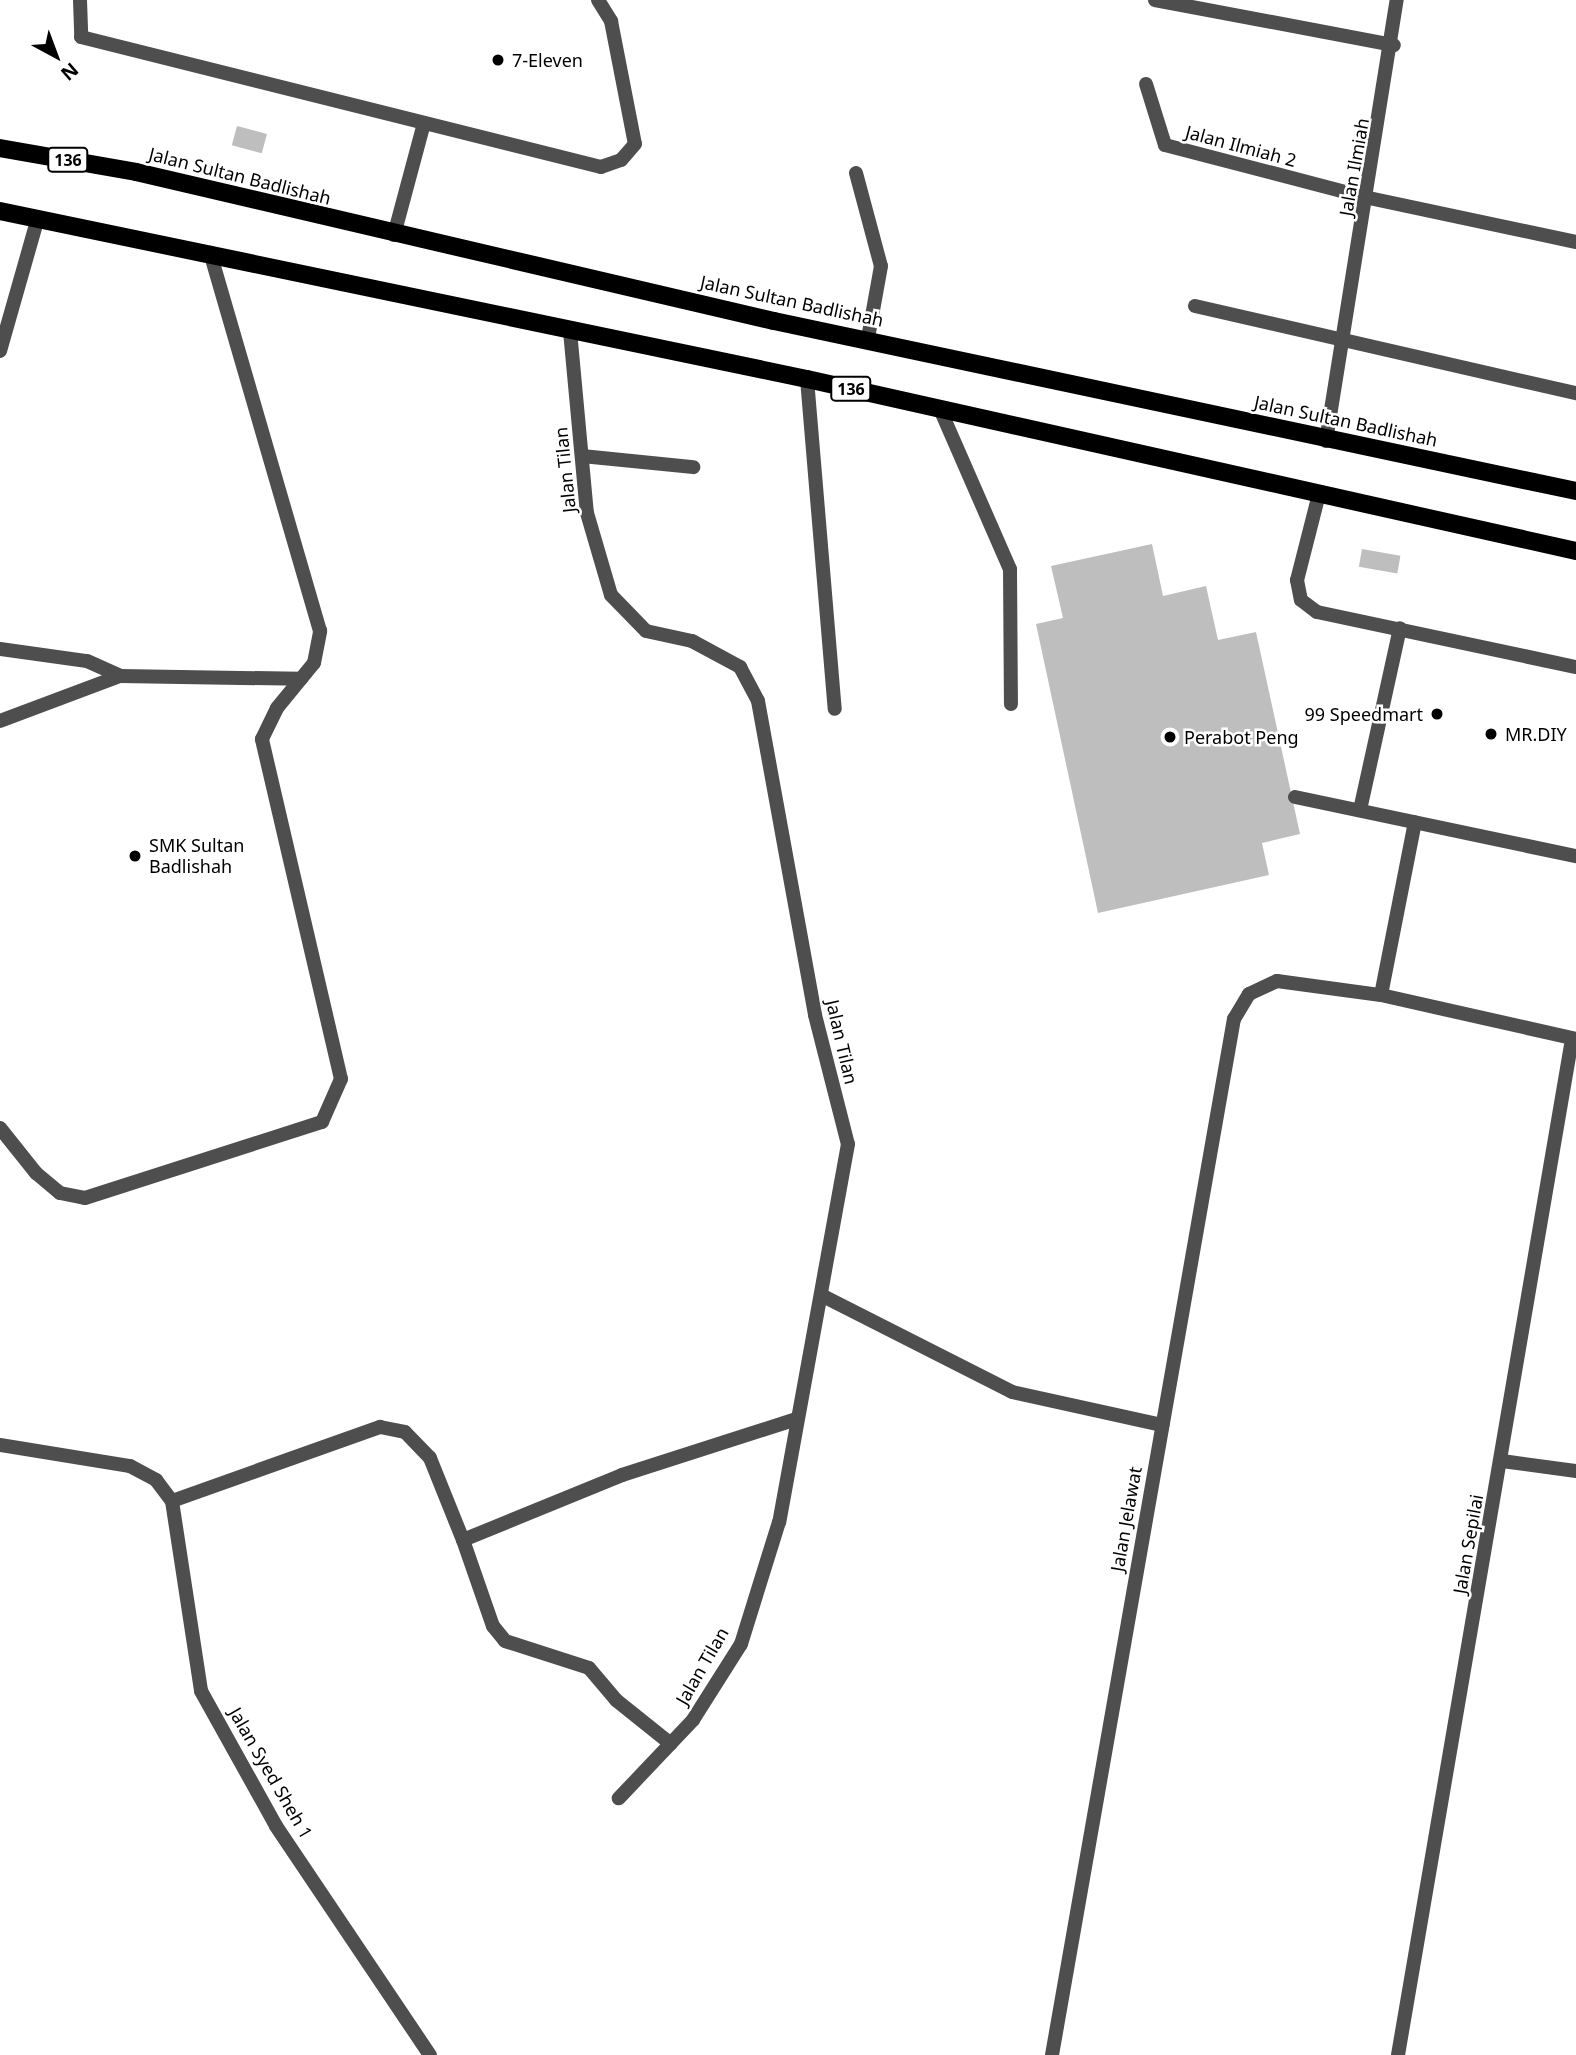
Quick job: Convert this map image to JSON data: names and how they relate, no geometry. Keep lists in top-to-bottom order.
{
  "streets": {
    "main road": ["136", "Jalan Sultan Badlishah"],
    "street": [
      "Jalan Ilmiah 2",
      "Jalan Ilmiah",
      "Jalan Tilan",
      "Jalan Jelawat",
      "Jalan Sepilai",
      "Jalan Syed Sheh 1"
    ]
  },
  "crossings": [
    ["Jalan Ilmiah 2", "Jalan Ilmiah"],
    ["136", "Jalan Tilan"],
    ["Jalan Ilmiah", "Jalan Sultan Badlishah"]
  ],
  "places": [
    "7-Eleven",
    "99 Speedmart",
    "MR.DIY",
    "Perabot Peng",
    "SMK Sultan Badlishah"
  ],
  "north": "bottom right"
}
